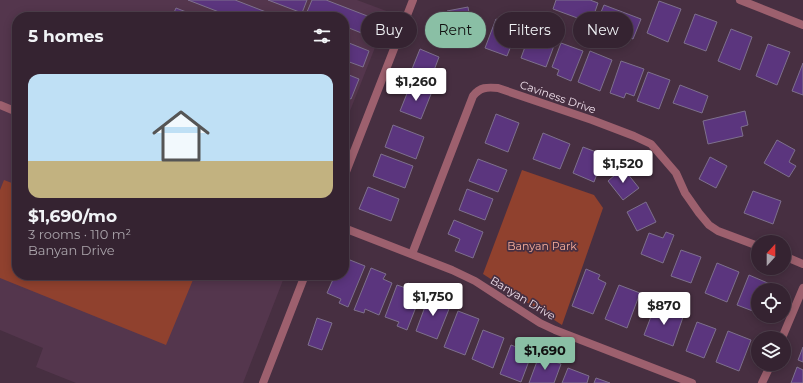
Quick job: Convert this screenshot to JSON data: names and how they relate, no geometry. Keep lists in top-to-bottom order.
{
  "streets": {
    "street": ["Caviness Drive", "Banyan Drive"]
  },
  "crossings": [
    ["Caviness Drive", "Banyan Drive"]
  ],
  "parks": ["Banyan Park"],
  "north": "top",
  "page": {
    "chip": [
      "Buy",
      "Rent",
      "Filters",
      "New"
    ],
    "heading": "5 homes",
    "list": [
      {
        "name": "$1,690/mo",
        "note": "3 rooms · 110 m² · Banyan Drive"
      }
    ],
    "price": [
      "$1,260",
      "$1,520",
      "$1,750",
      "$870",
      "$1,690"
    ]
  }
}
